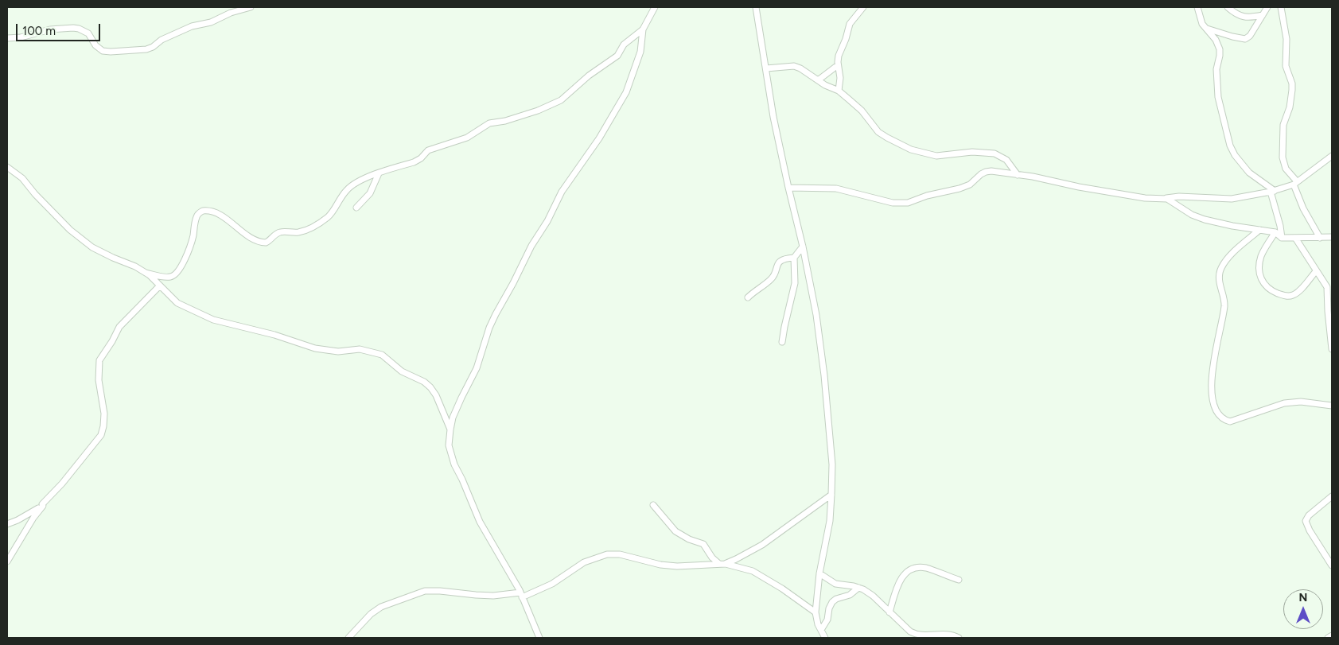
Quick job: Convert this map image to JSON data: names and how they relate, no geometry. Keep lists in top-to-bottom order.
{
  "scale_bar": "100 m",
  "north": "top"
}
